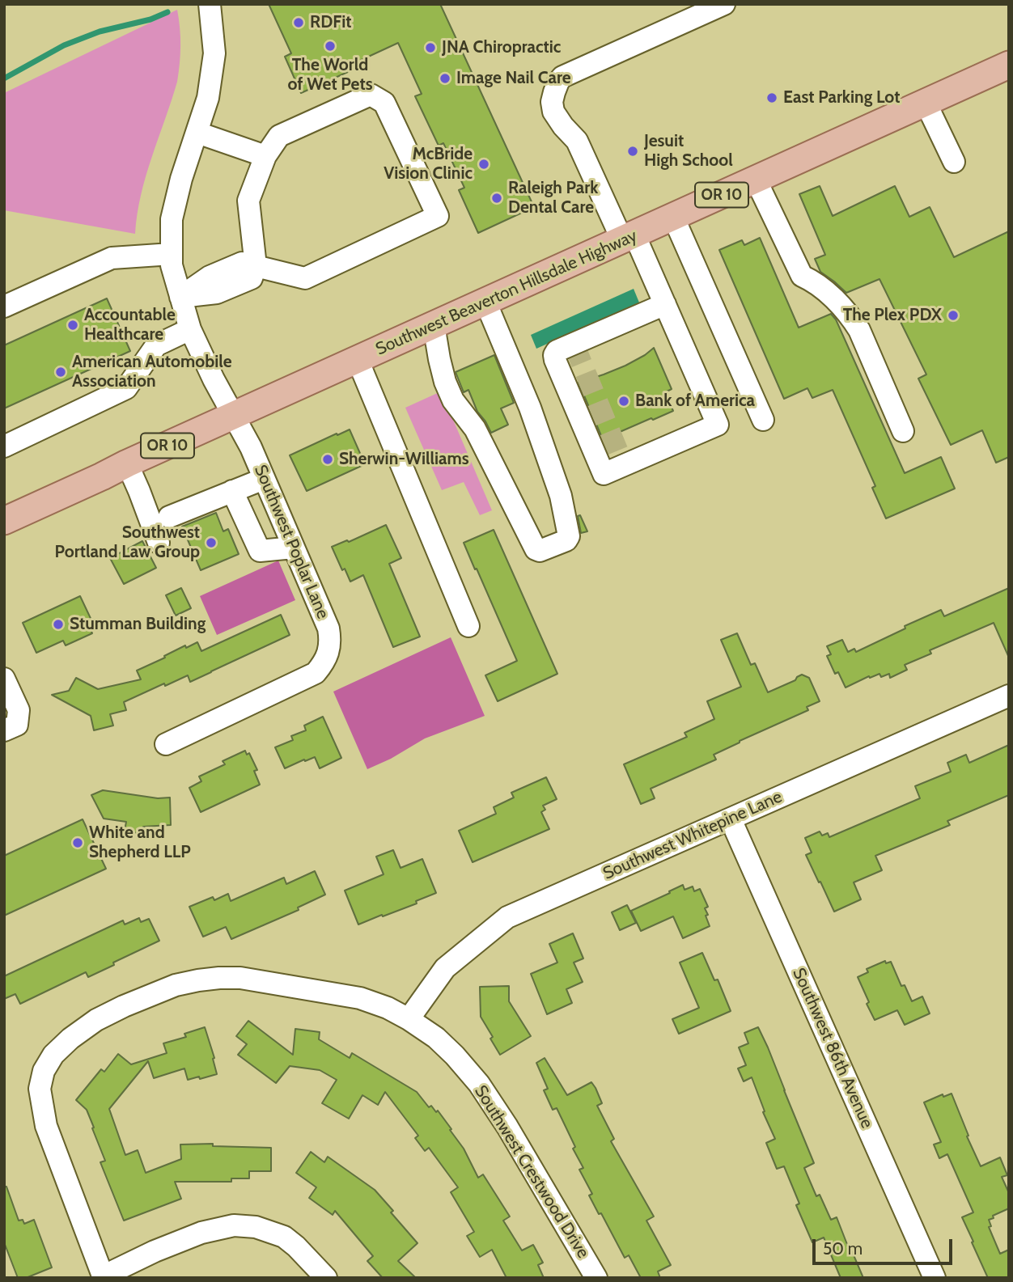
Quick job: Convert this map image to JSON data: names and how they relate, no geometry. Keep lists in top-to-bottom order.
{
  "streets": {
    "main road": ["OR 10", "Southwest Beaverton Hillsdale Highway"],
    "street": [
      "Southwest Poplar Lane",
      "Southwest Whitepine Lane",
      "Southwest 86th Avenue",
      "Southwest Crestwood Drive"
    ]
  },
  "crossings": [
    ["Southwest Beaverton Hillsdale Highway", "Southwest Poplar Lane"],
    ["Southwest Whitepine Lane", "Southwest 86th Avenue"],
    ["Southwest Whitepine Lane", "Southwest Crestwood Drive"]
  ],
  "places": [
    "RDFit",
    "The World of Wet Pets",
    "JNA Chiropractic",
    "Image Nail Care",
    "East Parking Lot",
    "Jesuit High School",
    "McBride Vision Clinic",
    "Raleigh Park Dental Care",
    "The Plex PDX",
    "Accountable Healthcare",
    "American Automobile Association",
    "Bank of America",
    "Sherwin-Williams",
    "Southwest Portland Law Group",
    "Stumman Building",
    "White and Shepherd LLP"
  ],
  "scale_bar": "50 m"
}
